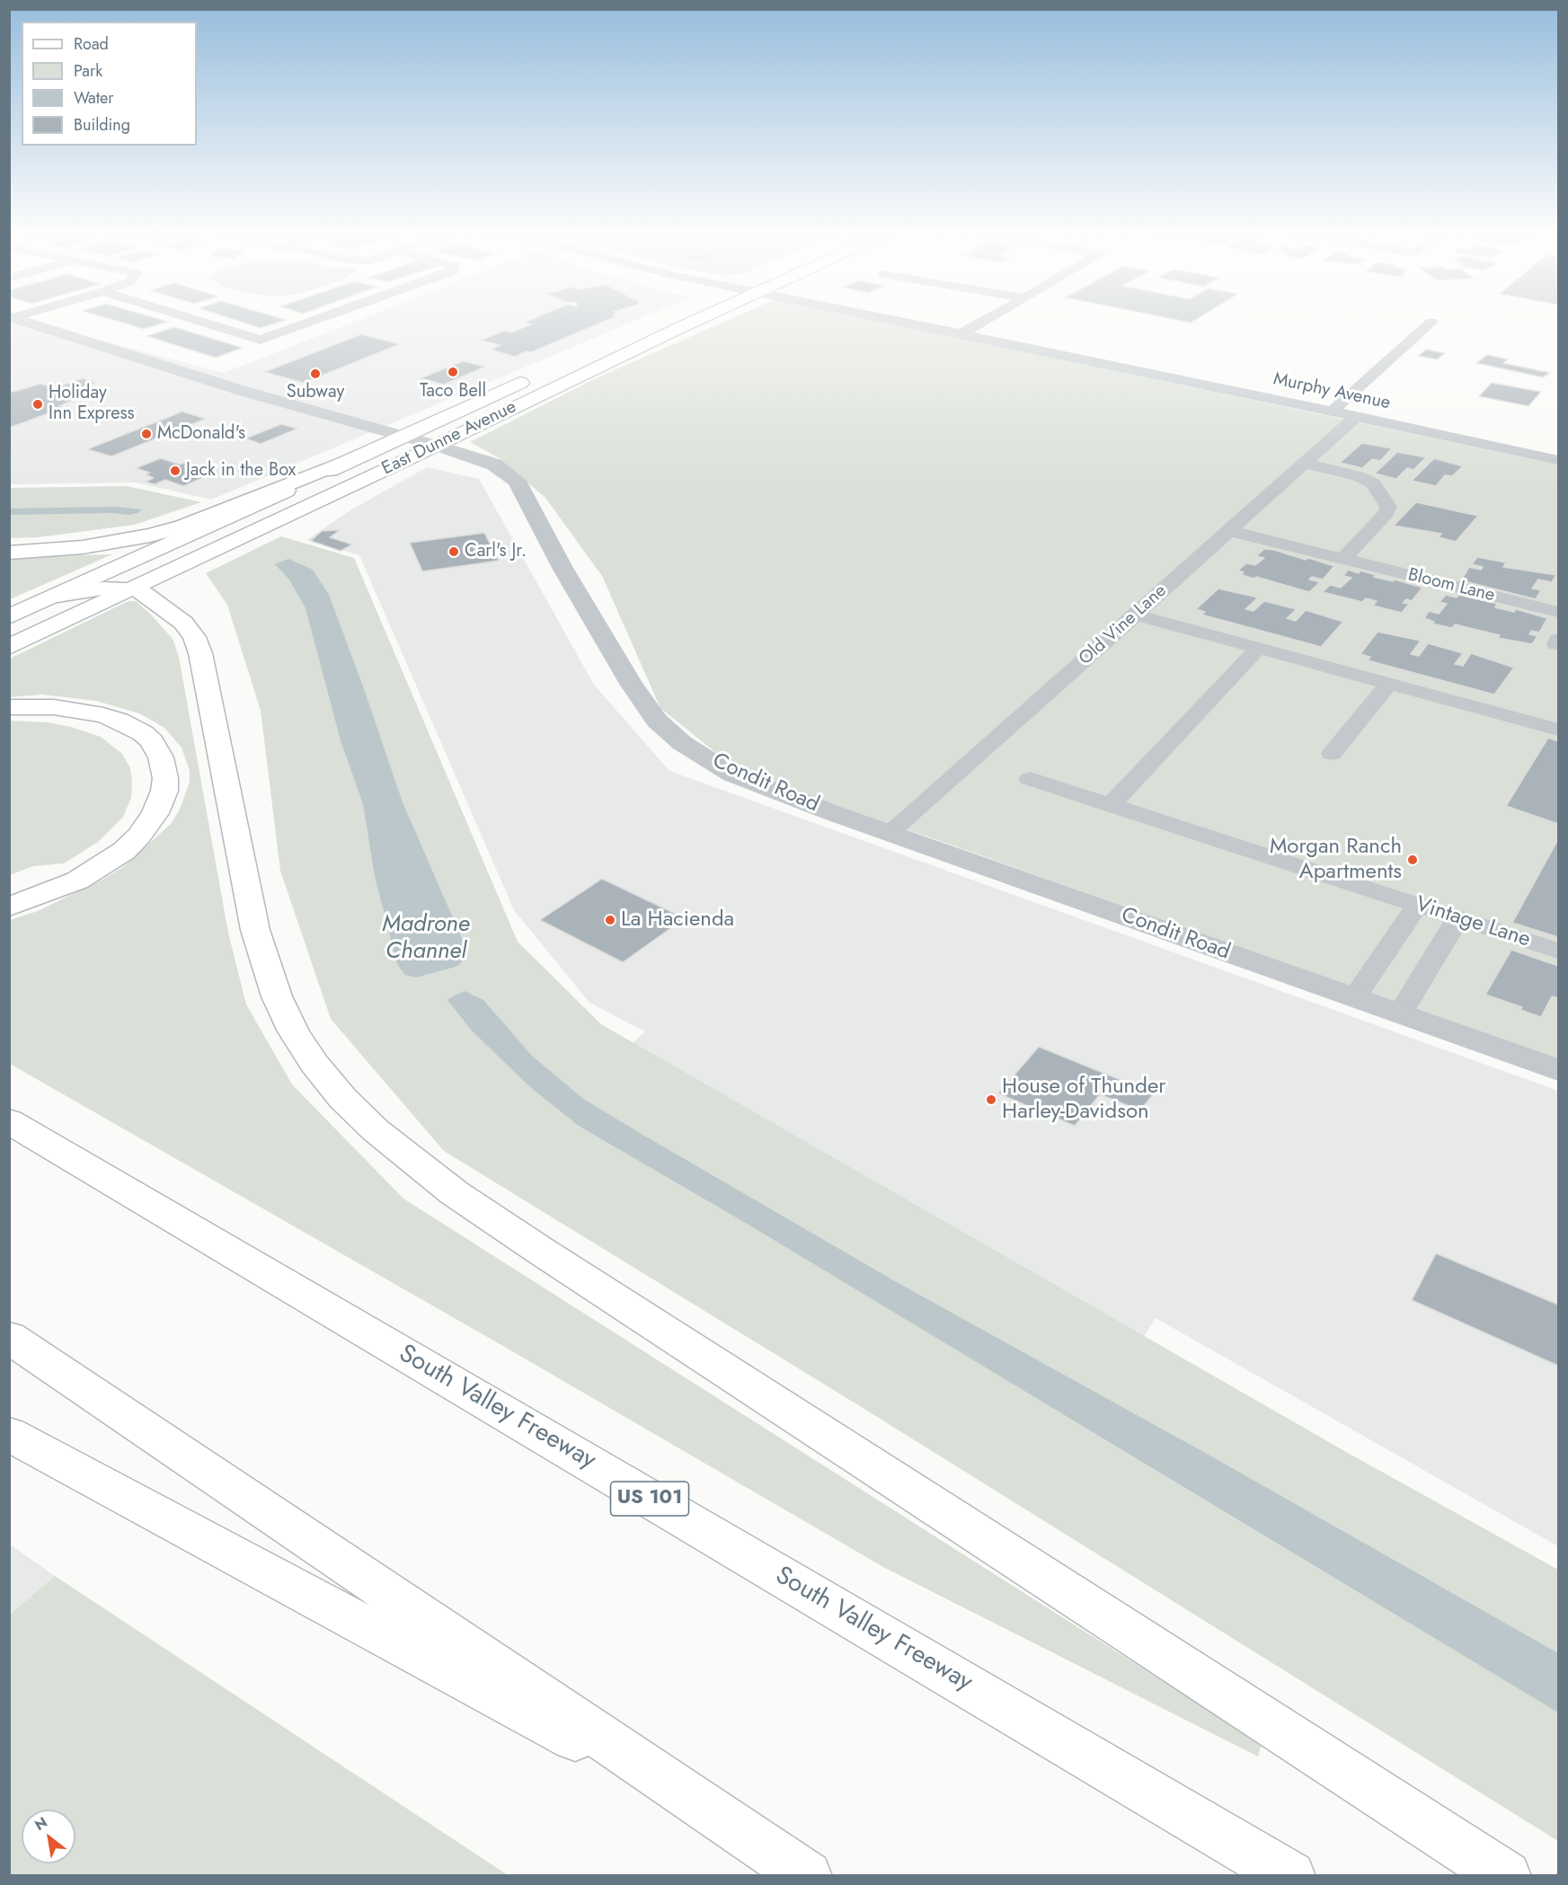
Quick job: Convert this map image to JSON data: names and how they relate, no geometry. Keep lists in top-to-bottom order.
{
  "streets": {
    "main road": ["East Dunne Avenue", "South Valley Freeway", "US 101"],
    "street": [
      "Murphy Avenue",
      "Bloom Lane",
      "Old Vine Lane",
      "Condit Road",
      "Vintage Lane"
    ]
  },
  "crossings": [
    ["Murphy Avenue", "Old Vine Lane"],
    ["East Dunne Avenue", "Condit Road"],
    ["Bloom Lane", "Old Vine Lane"],
    ["Old Vine Lane", "Condit Road"]
  ],
  "water": ["Madrone Channel"],
  "places": [
    "Taco Bell",
    "Subway",
    "Holiday Inn Express",
    "McDonald's",
    "Jack in the Box",
    "Carl's Jr.",
    "Morgan Ranch Apartments",
    "La Hacienda",
    "House of Thunder Harley-Davidson"
  ],
  "legend": [
    "Road",
    "Park",
    "Water",
    "Building"
  ],
  "north": "top left"
}
